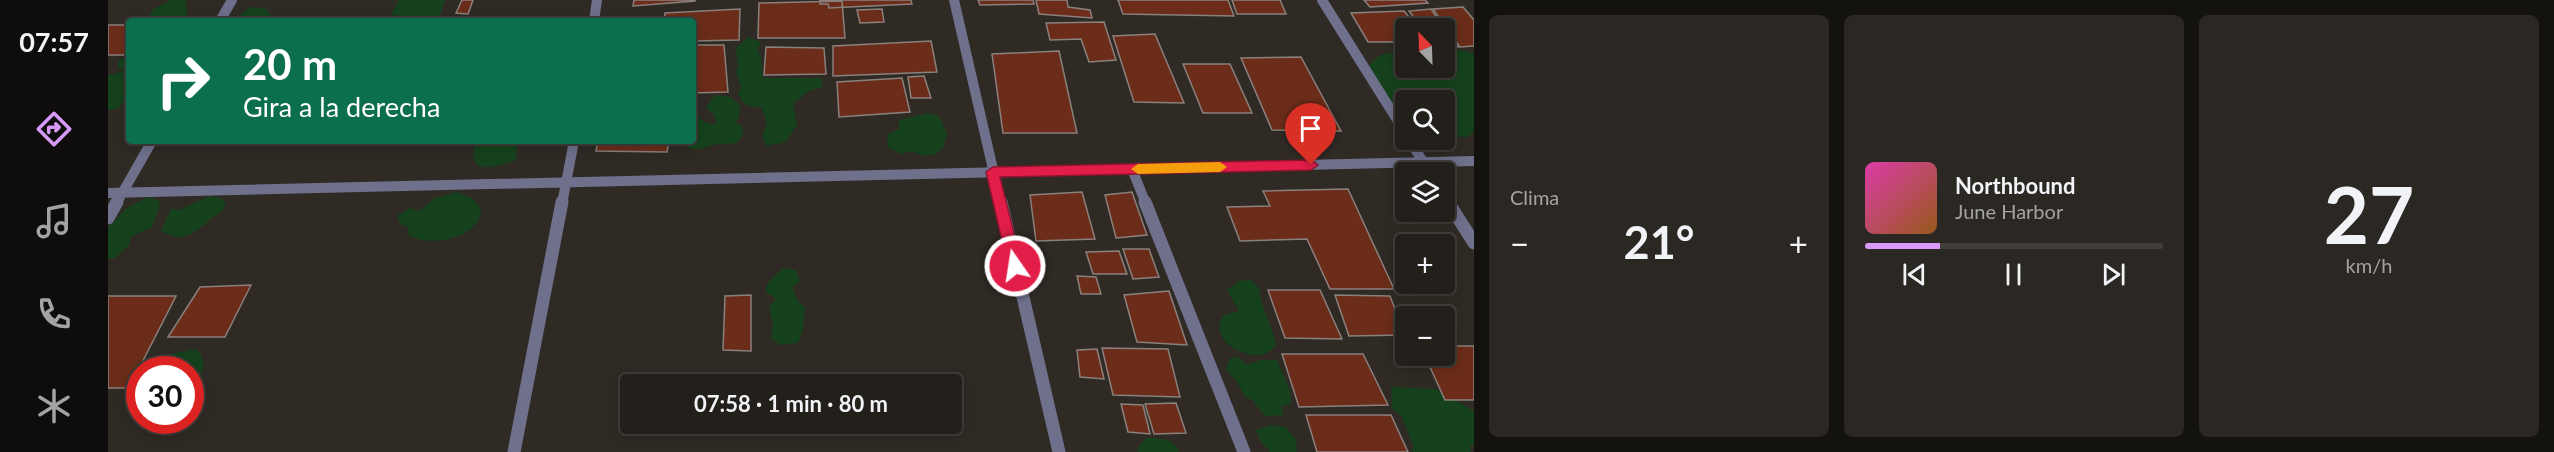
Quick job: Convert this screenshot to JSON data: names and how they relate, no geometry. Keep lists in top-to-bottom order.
{
  "north": "top left",
  "page": {
    "tabs": "07:57",
    "tile": [
      "Clima",
      ["27", "km/h"]
    ],
    "map_buttons": ["+", "−"],
    "turn": ["20 m", "Gira a la derecha"],
    "song": ["Northbound", "June Harbor"],
    "heat": ["−", "21°", "+"],
    "limit": "30",
    "trip": "07:58 · 1 min · 80 m"
  }
}
